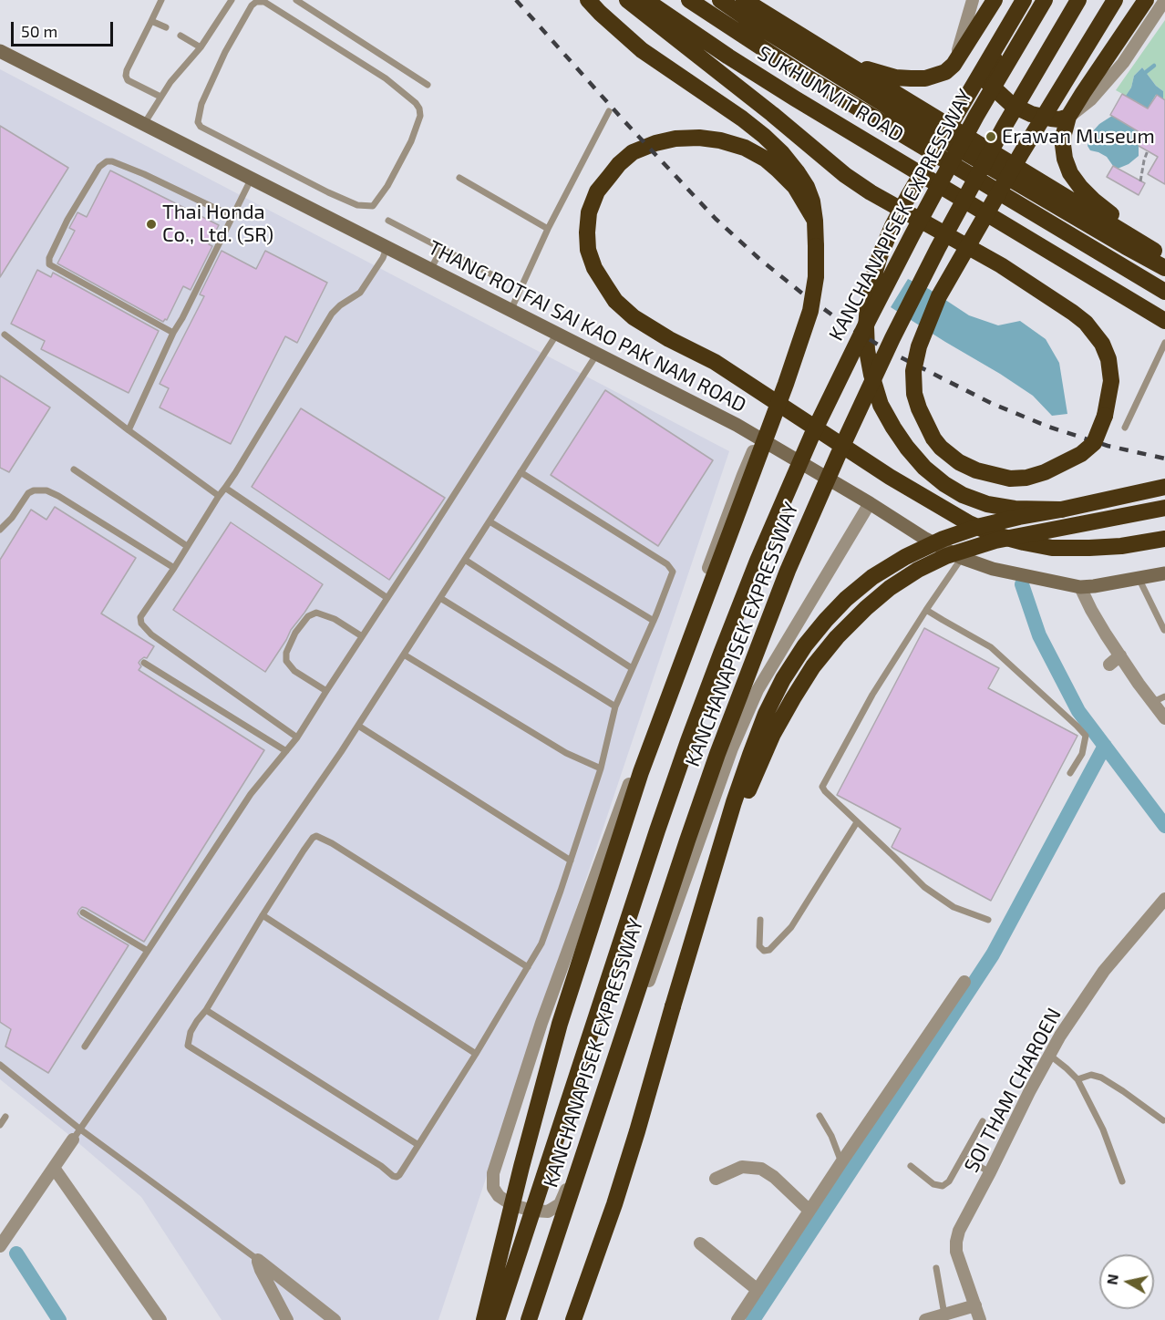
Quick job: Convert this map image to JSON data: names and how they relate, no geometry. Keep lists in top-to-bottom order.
{
  "streets": {
    "highway": ["SUKHUMVIT ROAD", "KANCHANAPISEK EXPRESSWAY"],
    "main road": ["THANG ROTFAI SAI KAO PAK NAM ROAD"],
    "street": ["SOI THAM CHAROEN"]
  },
  "places": ["Erawan Museum", "Thai Honda Co., Ltd. (SR)"],
  "scale_bar": "50 m",
  "north": "left"
}
